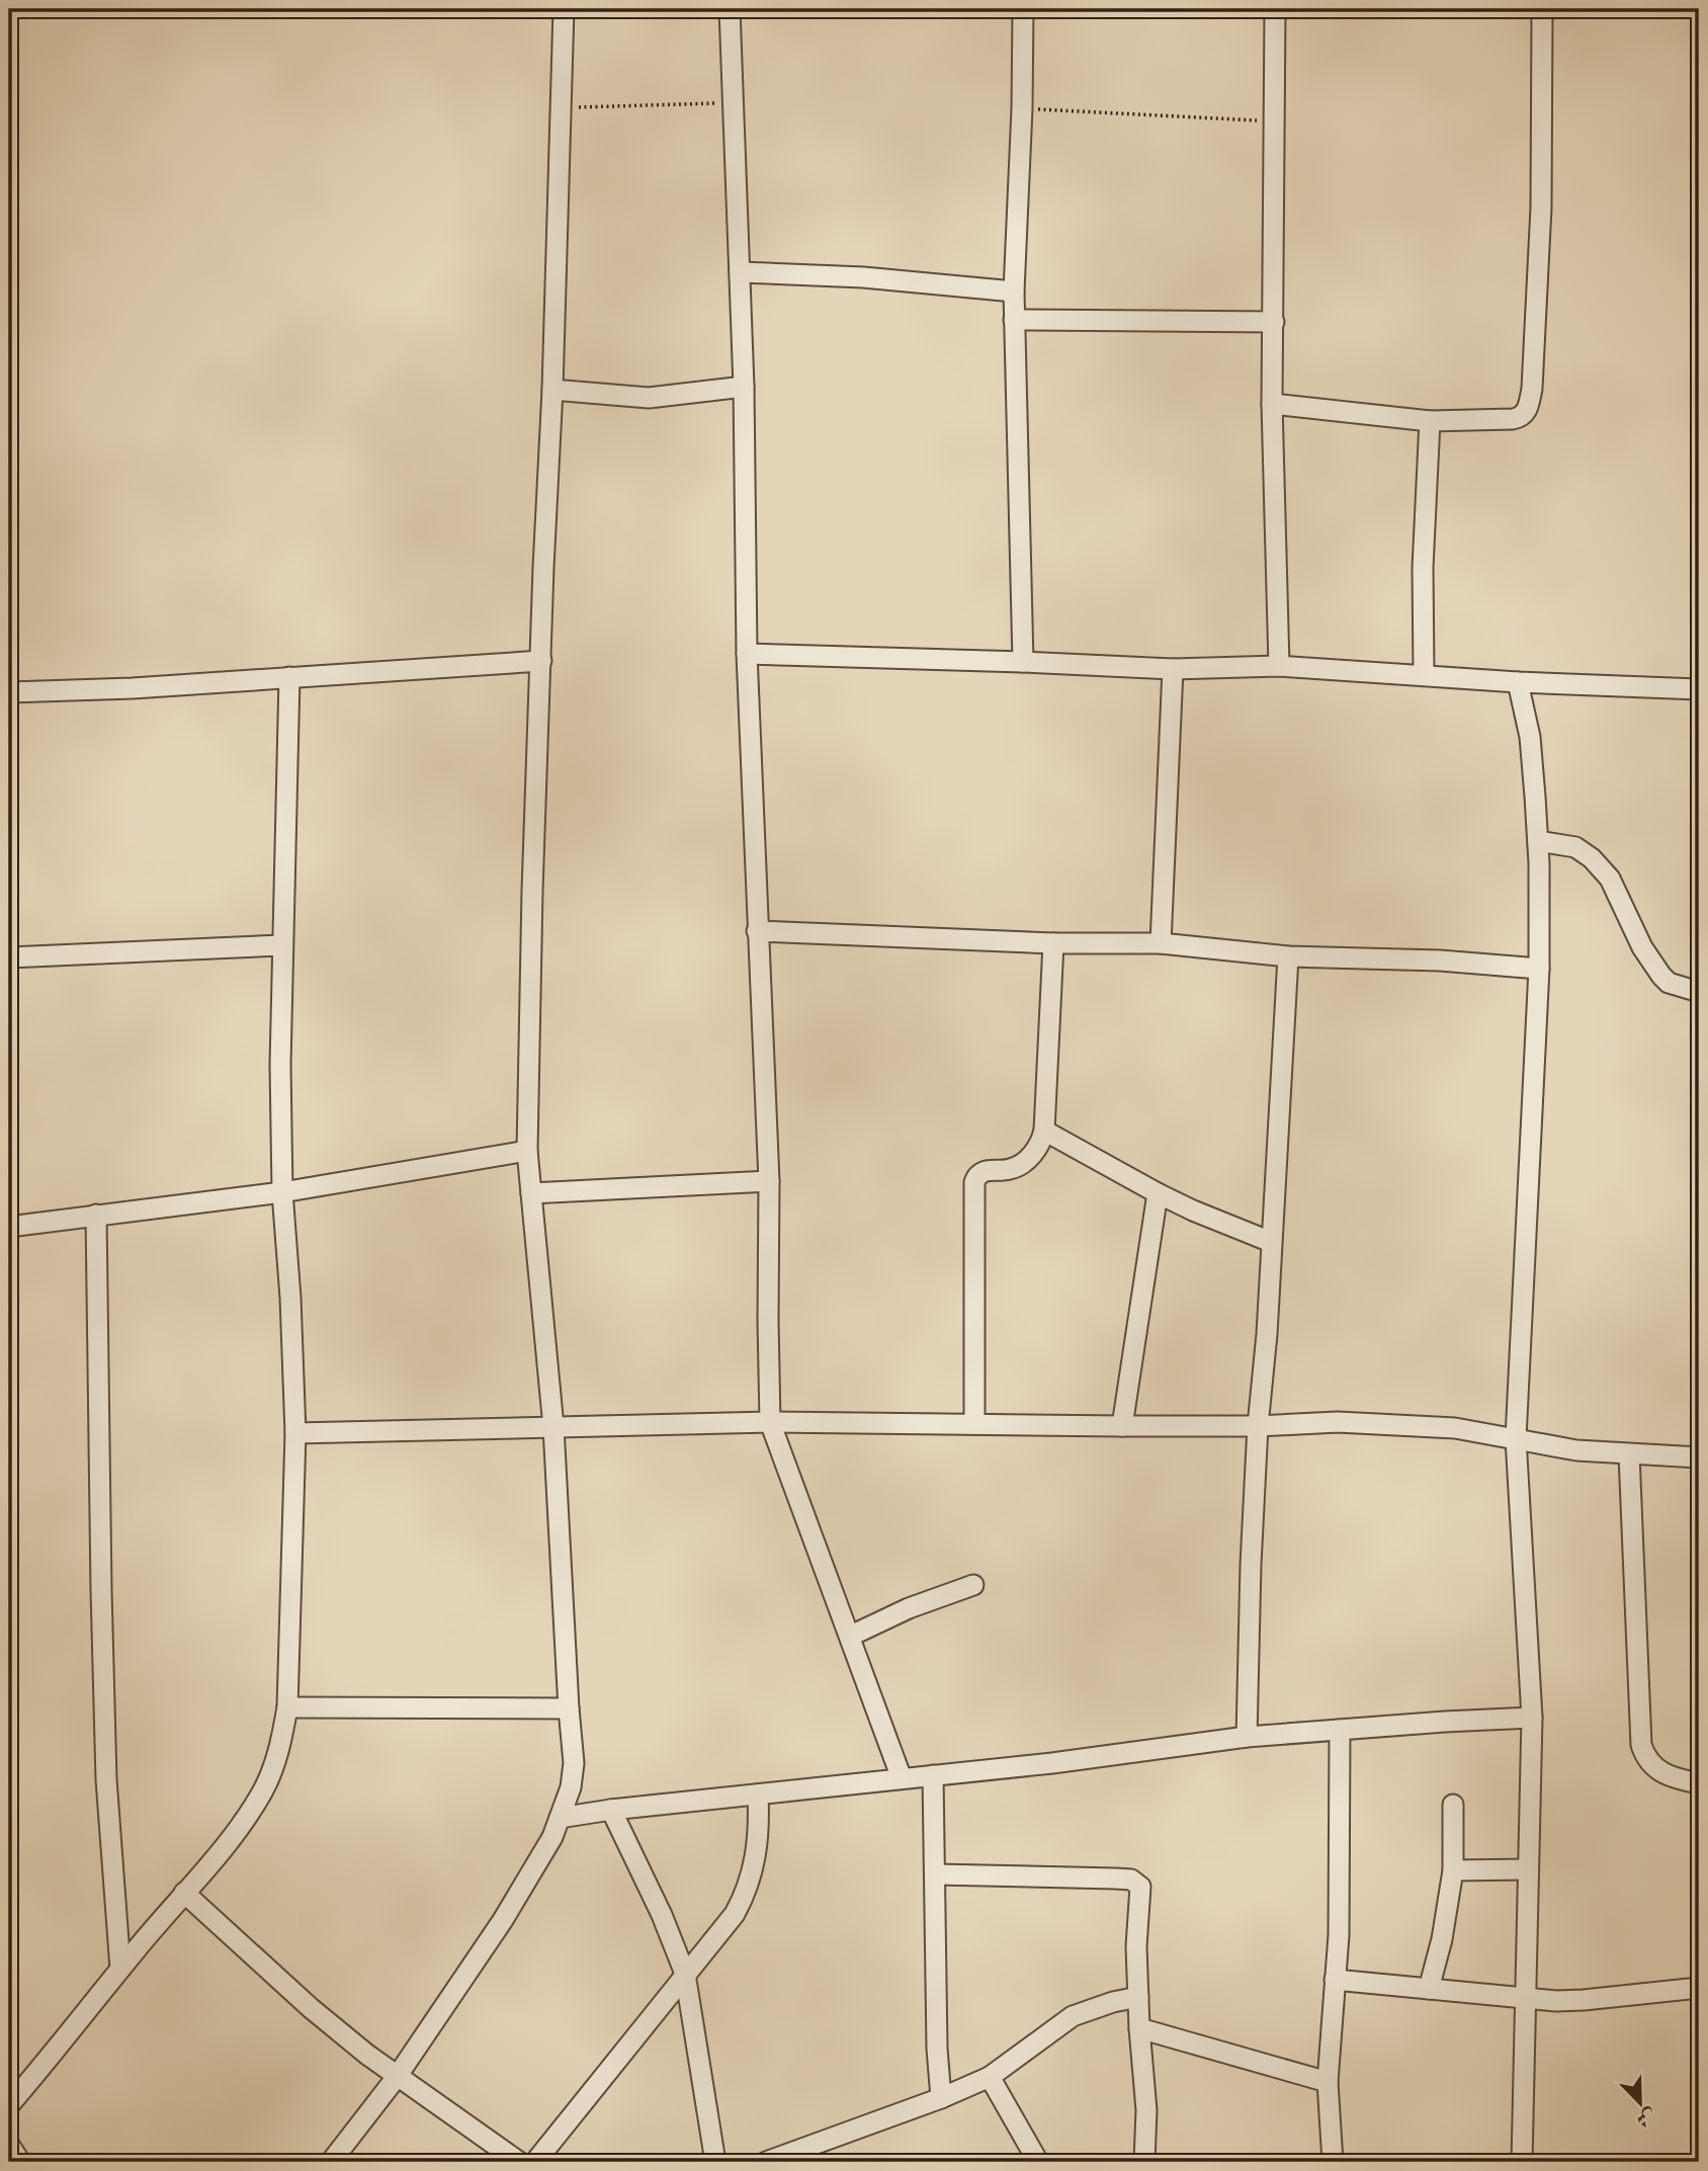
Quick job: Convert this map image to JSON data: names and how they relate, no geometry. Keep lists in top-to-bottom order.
{
  "north": "bottom right"
}
